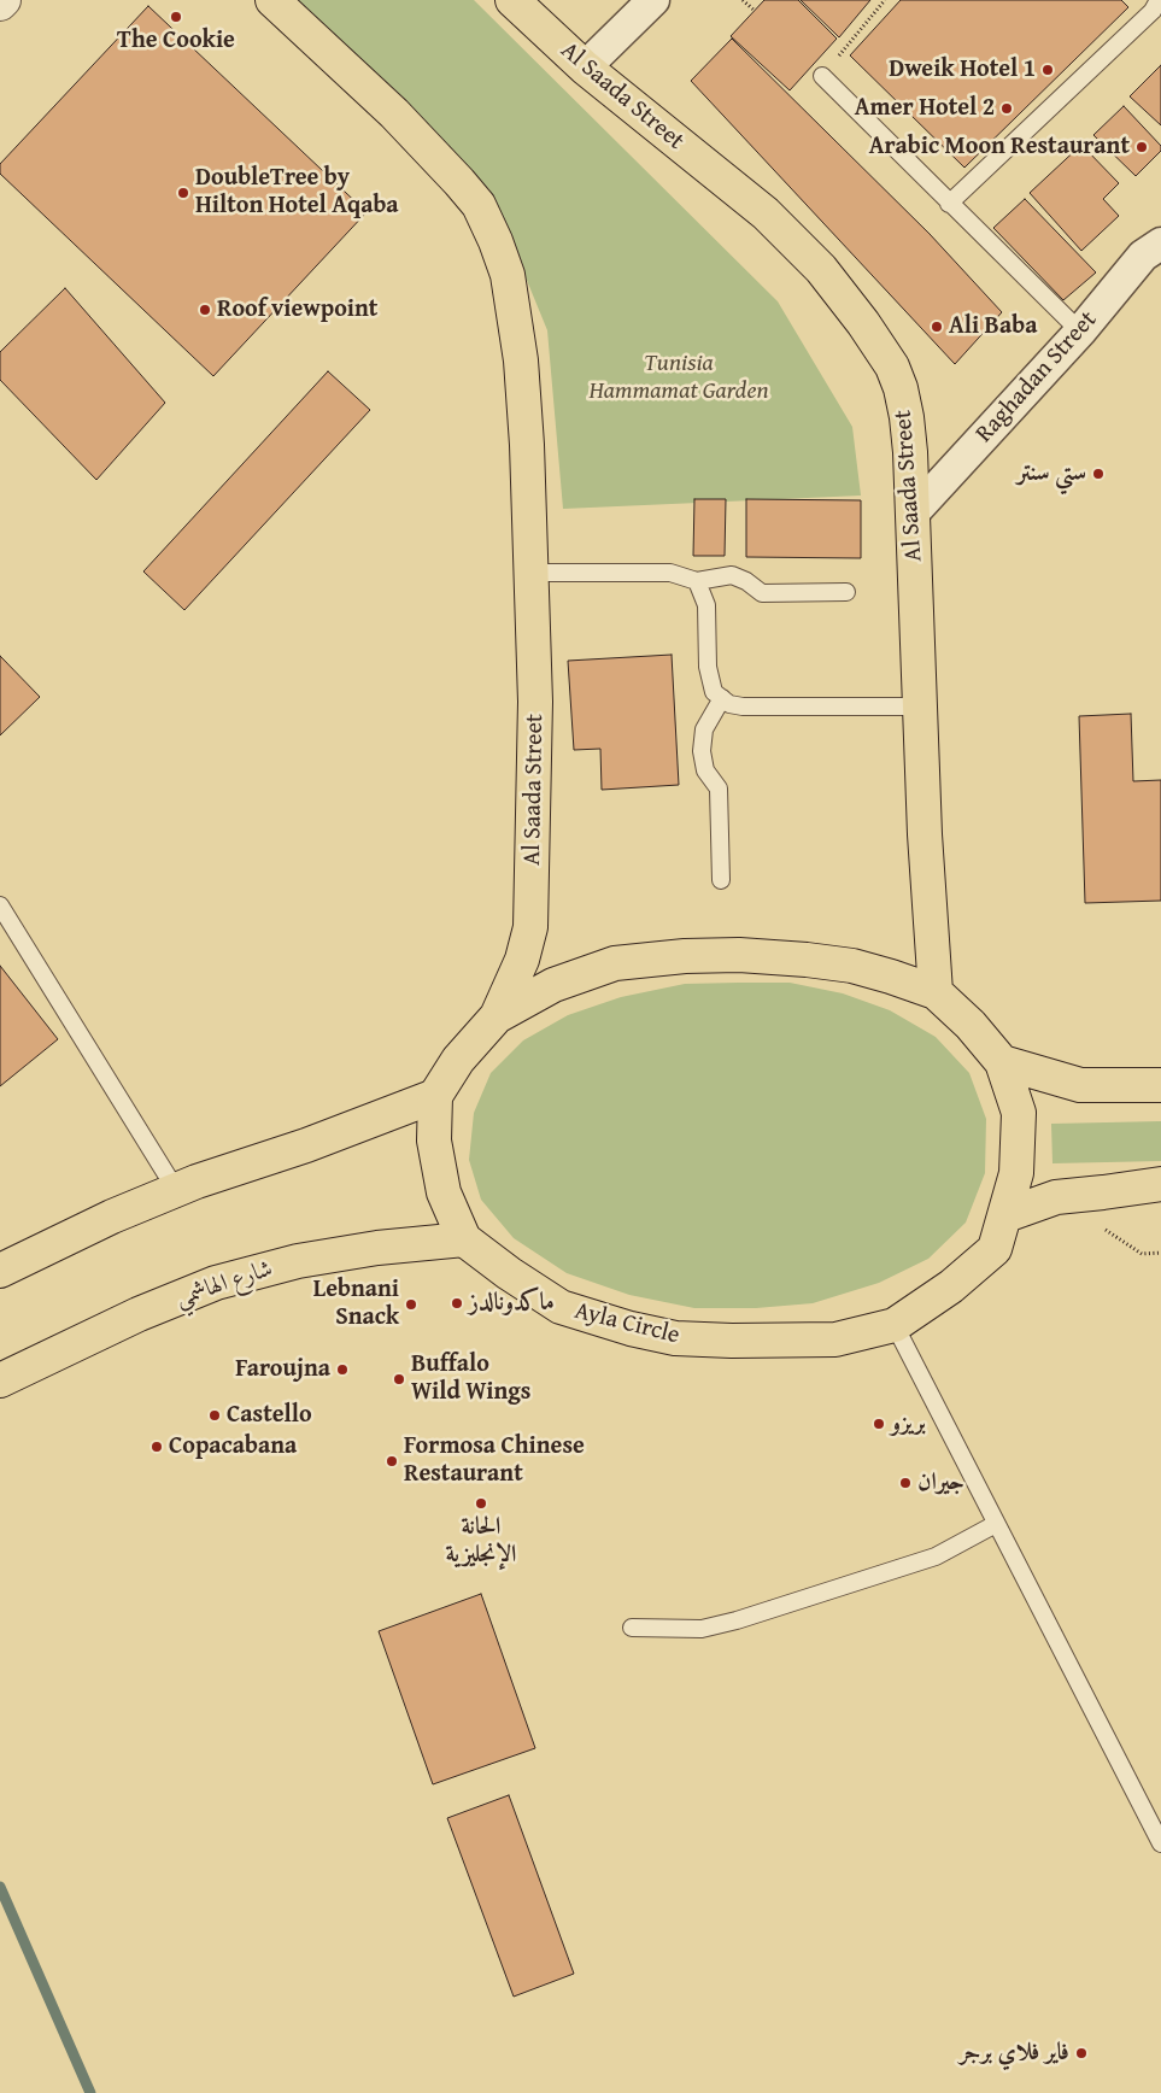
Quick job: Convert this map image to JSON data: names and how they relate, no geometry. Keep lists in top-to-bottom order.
{
  "streets": {
    "main road": ["Al Saada Street", "شارع الهاشمي", "Ayla Circle"],
    "street": ["Raghadan Street"]
  },
  "crossings": [
    ["Al Saada Street", "Raghadan Street"],
    ["Al Saada Street", "Ayla Circle"],
    ["شارع الهاشمي", "Ayla Circle"]
  ],
  "parks": ["Tunisia Hammamat Garden"],
  "places": [
    "The Cookie",
    "Dweik Hotel 1",
    "Amer Hotel 2",
    "Arabic Moon Restaurant",
    "DoubleTree by Hilton Hotel Aqaba",
    "Roof viewpoint",
    "Ali Baba",
    "ستي سنتر",
    "ماكدونالدز",
    "Lebnani Snack",
    "Faroujna",
    "Buffalo Wild Wings",
    "Castello",
    "بريزو",
    "Copacabana",
    "Formosa Chinese Restaurant",
    "جيران",
    "الحانة الإنجليزية",
    "فاير فلاي برجر"
  ]
}
